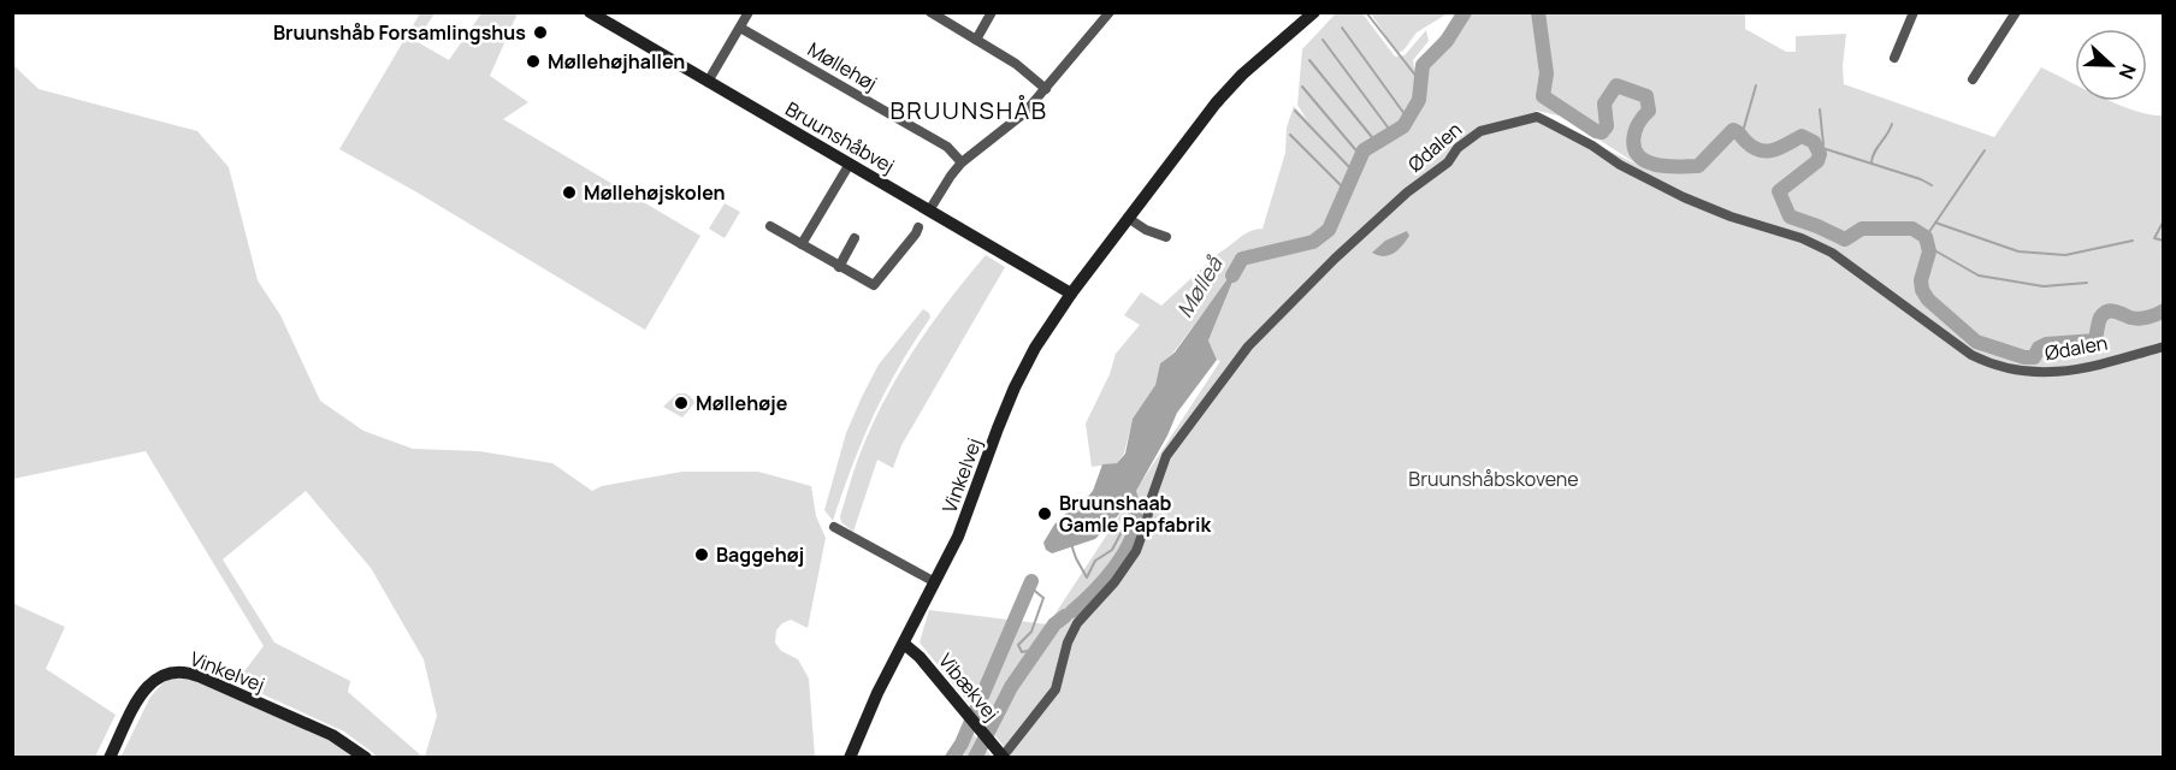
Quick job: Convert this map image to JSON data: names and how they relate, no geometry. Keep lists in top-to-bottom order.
{
  "streets": {
    "street": [
      "Møllehøj",
      "Bruunshåbvej",
      "Ødalen",
      "Vinkelvej",
      "Vibækvej"
    ]
  },
  "crossings": [
    ["Bruunshåbvej", "Vinkelvej"],
    ["Ødalen", "Vibækvej"],
    ["Vinkelvej", "Vibækvej"]
  ],
  "districts": ["BRUUNSHÅB"],
  "water": ["Mølleå"],
  "parks": ["Bruunshåbskovene"],
  "places": [
    "Bruunshåb Forsamlingshus",
    "Møllehøjhallen",
    "Møllehøjskolen",
    "Møllehøje",
    "Bruunshaab Gamle Papfabrik",
    "Baggehøj"
  ],
  "north": "right"
}
